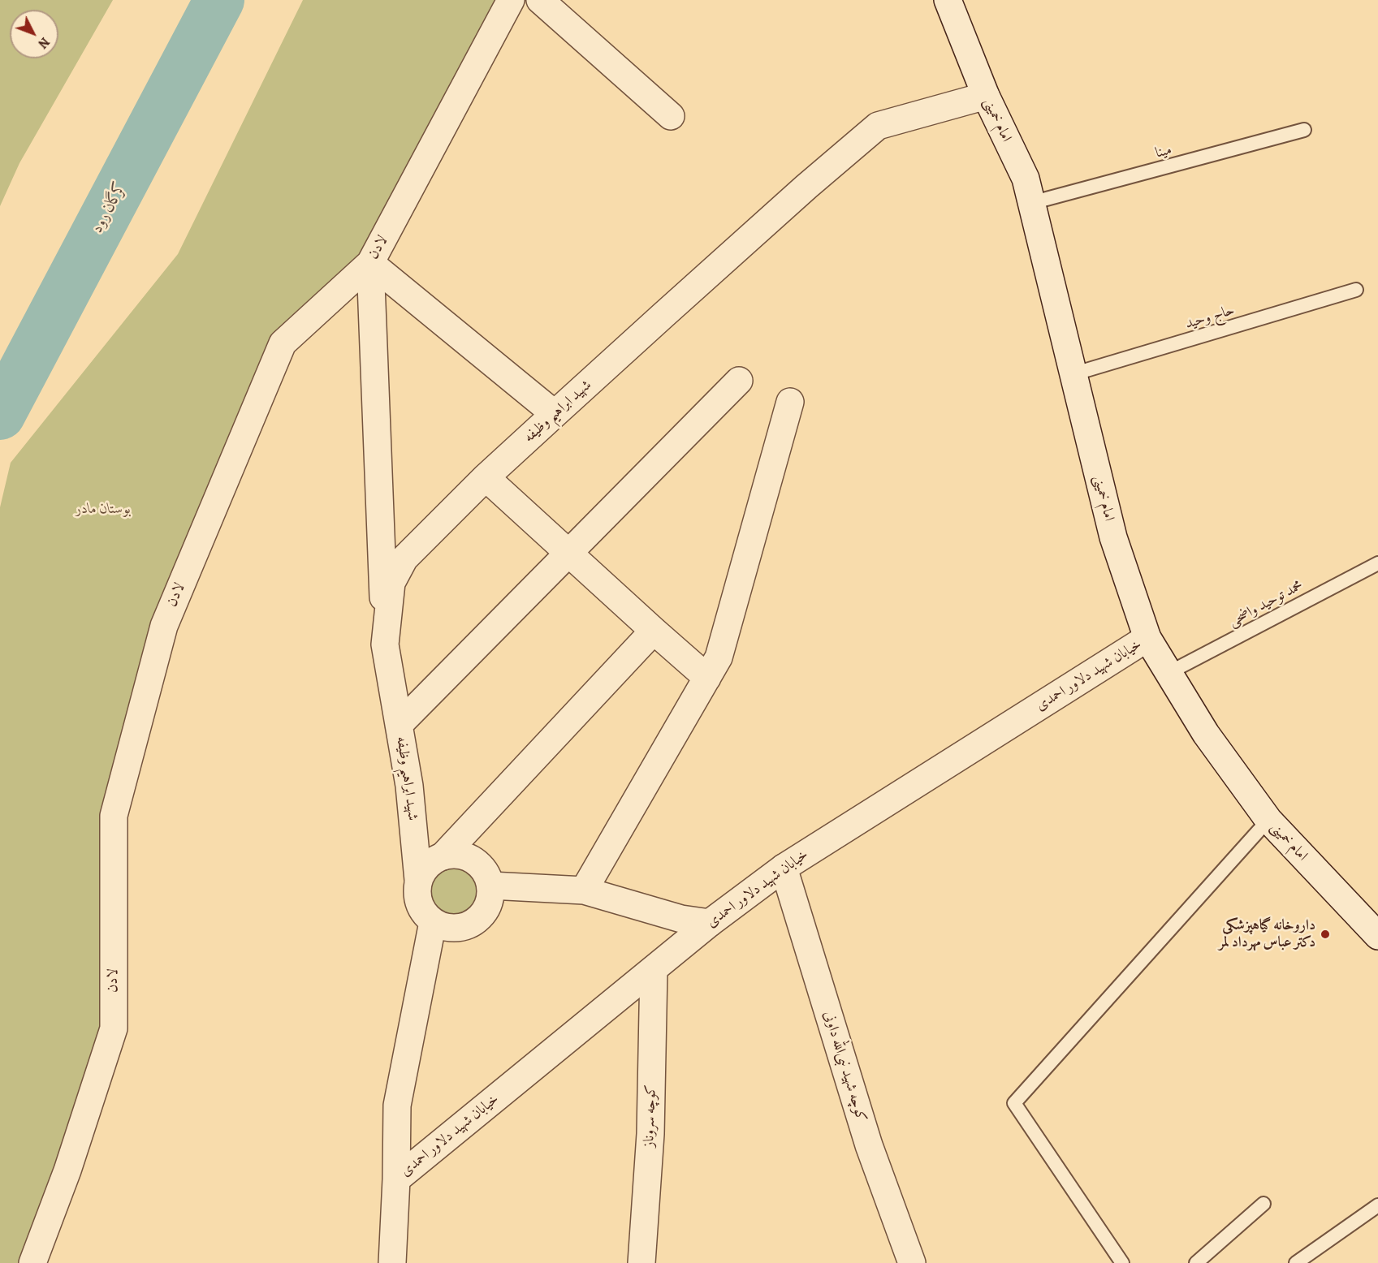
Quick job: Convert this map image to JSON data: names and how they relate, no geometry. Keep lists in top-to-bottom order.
{
  "streets": {
    "street": [
      "امام خمینی",
      "لادن",
      "شهید ابراهیم وظیفه",
      "خیابان شهید دلاور احمدی",
      "کوچه شهید نبی‌الله داونی",
      "کوچه سروناز"
    ],
    "lane": ["مینا", "حاج وحید", "محمد توحید واضحی"]
  },
  "crossings": [
    ["امام خمینی", "مینا"],
    ["امام خمینی", "حاج وحید"],
    ["امام خمینی", "شهید ابراهیم وظیفه"],
    ["امام خمینی", "محمد توحید واضحی"],
    ["امام خمینی", "خیابان شهید دلاور احمدی"],
    ["شهید ابراهیم وظیفه", "خیابان شهید دلاور احمدی"],
    ["خیابان شهید دلاور احمدی", "کوچه شهید نبی‌الله داونی"],
    ["خیابان شهید دلاور احمدی", "کوچه سروناز"]
  ],
  "water": ["کرگان رود"],
  "parks": ["بوستان مادر"],
  "places": ["داروخانه گیاهپزشکی دکتر عباس مهرداد لمر"],
  "north": "bottom right"
}
